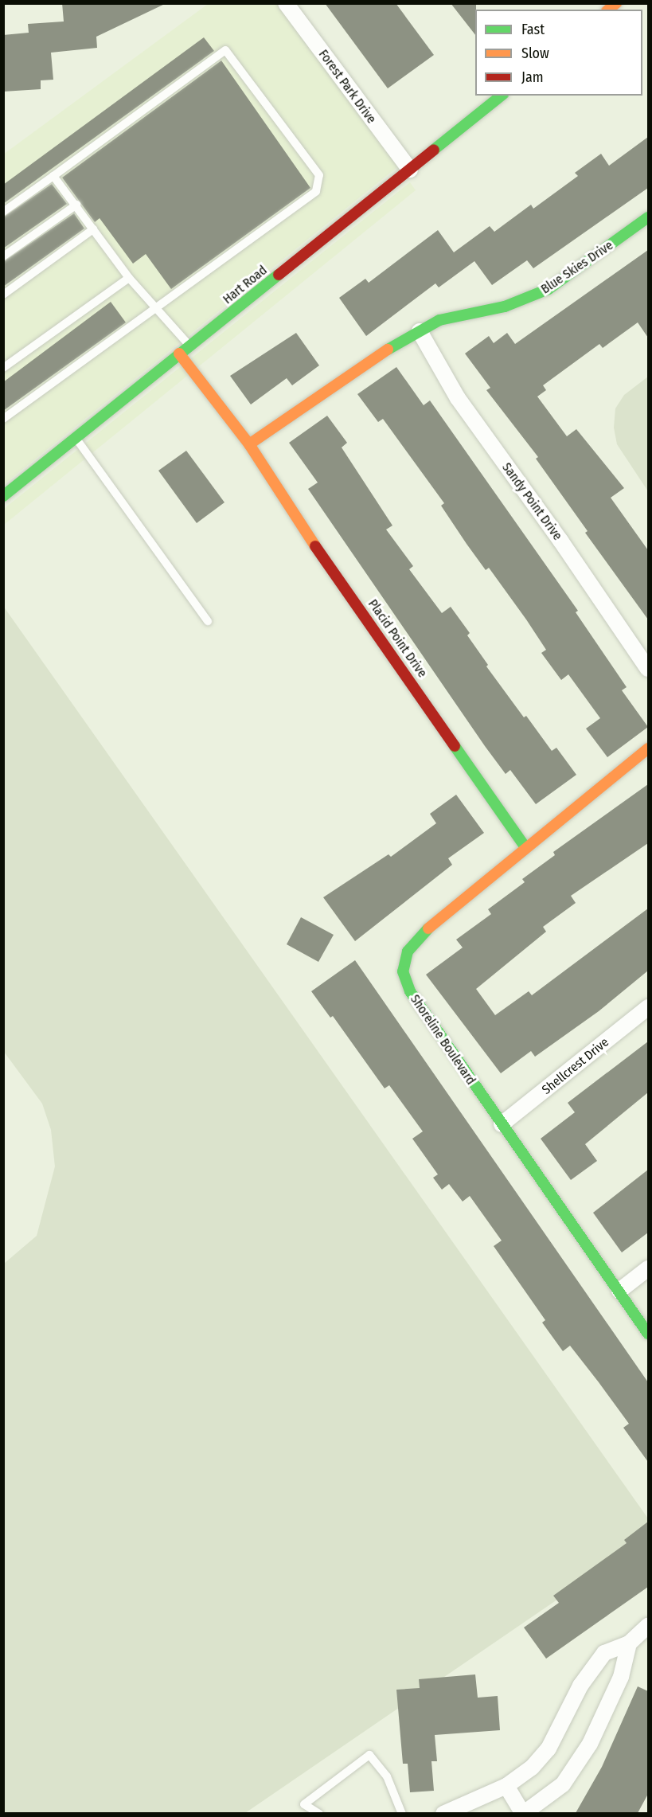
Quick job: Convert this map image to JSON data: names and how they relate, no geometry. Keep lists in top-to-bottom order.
{
  "streets": {
    "street": [
      "Forest Park Drive",
      "Blue Skies Drive",
      "Hart Road",
      "Sandy Point Drive",
      "Placid Point Drive",
      "Shoreline Boulevard",
      "Shellcrest Drive"
    ]
  },
  "crossings": [
    ["Forest Park Drive", "Hart Road"],
    ["Blue Skies Drive", "Sandy Point Drive"],
    ["Hart Road", "Placid Point Drive"],
    ["Placid Point Drive", "Shoreline Boulevard"],
    ["Shoreline Boulevard", "Shellcrest Drive"]
  ],
  "legend": ["Fast", "Slow", "Jam"]
}
